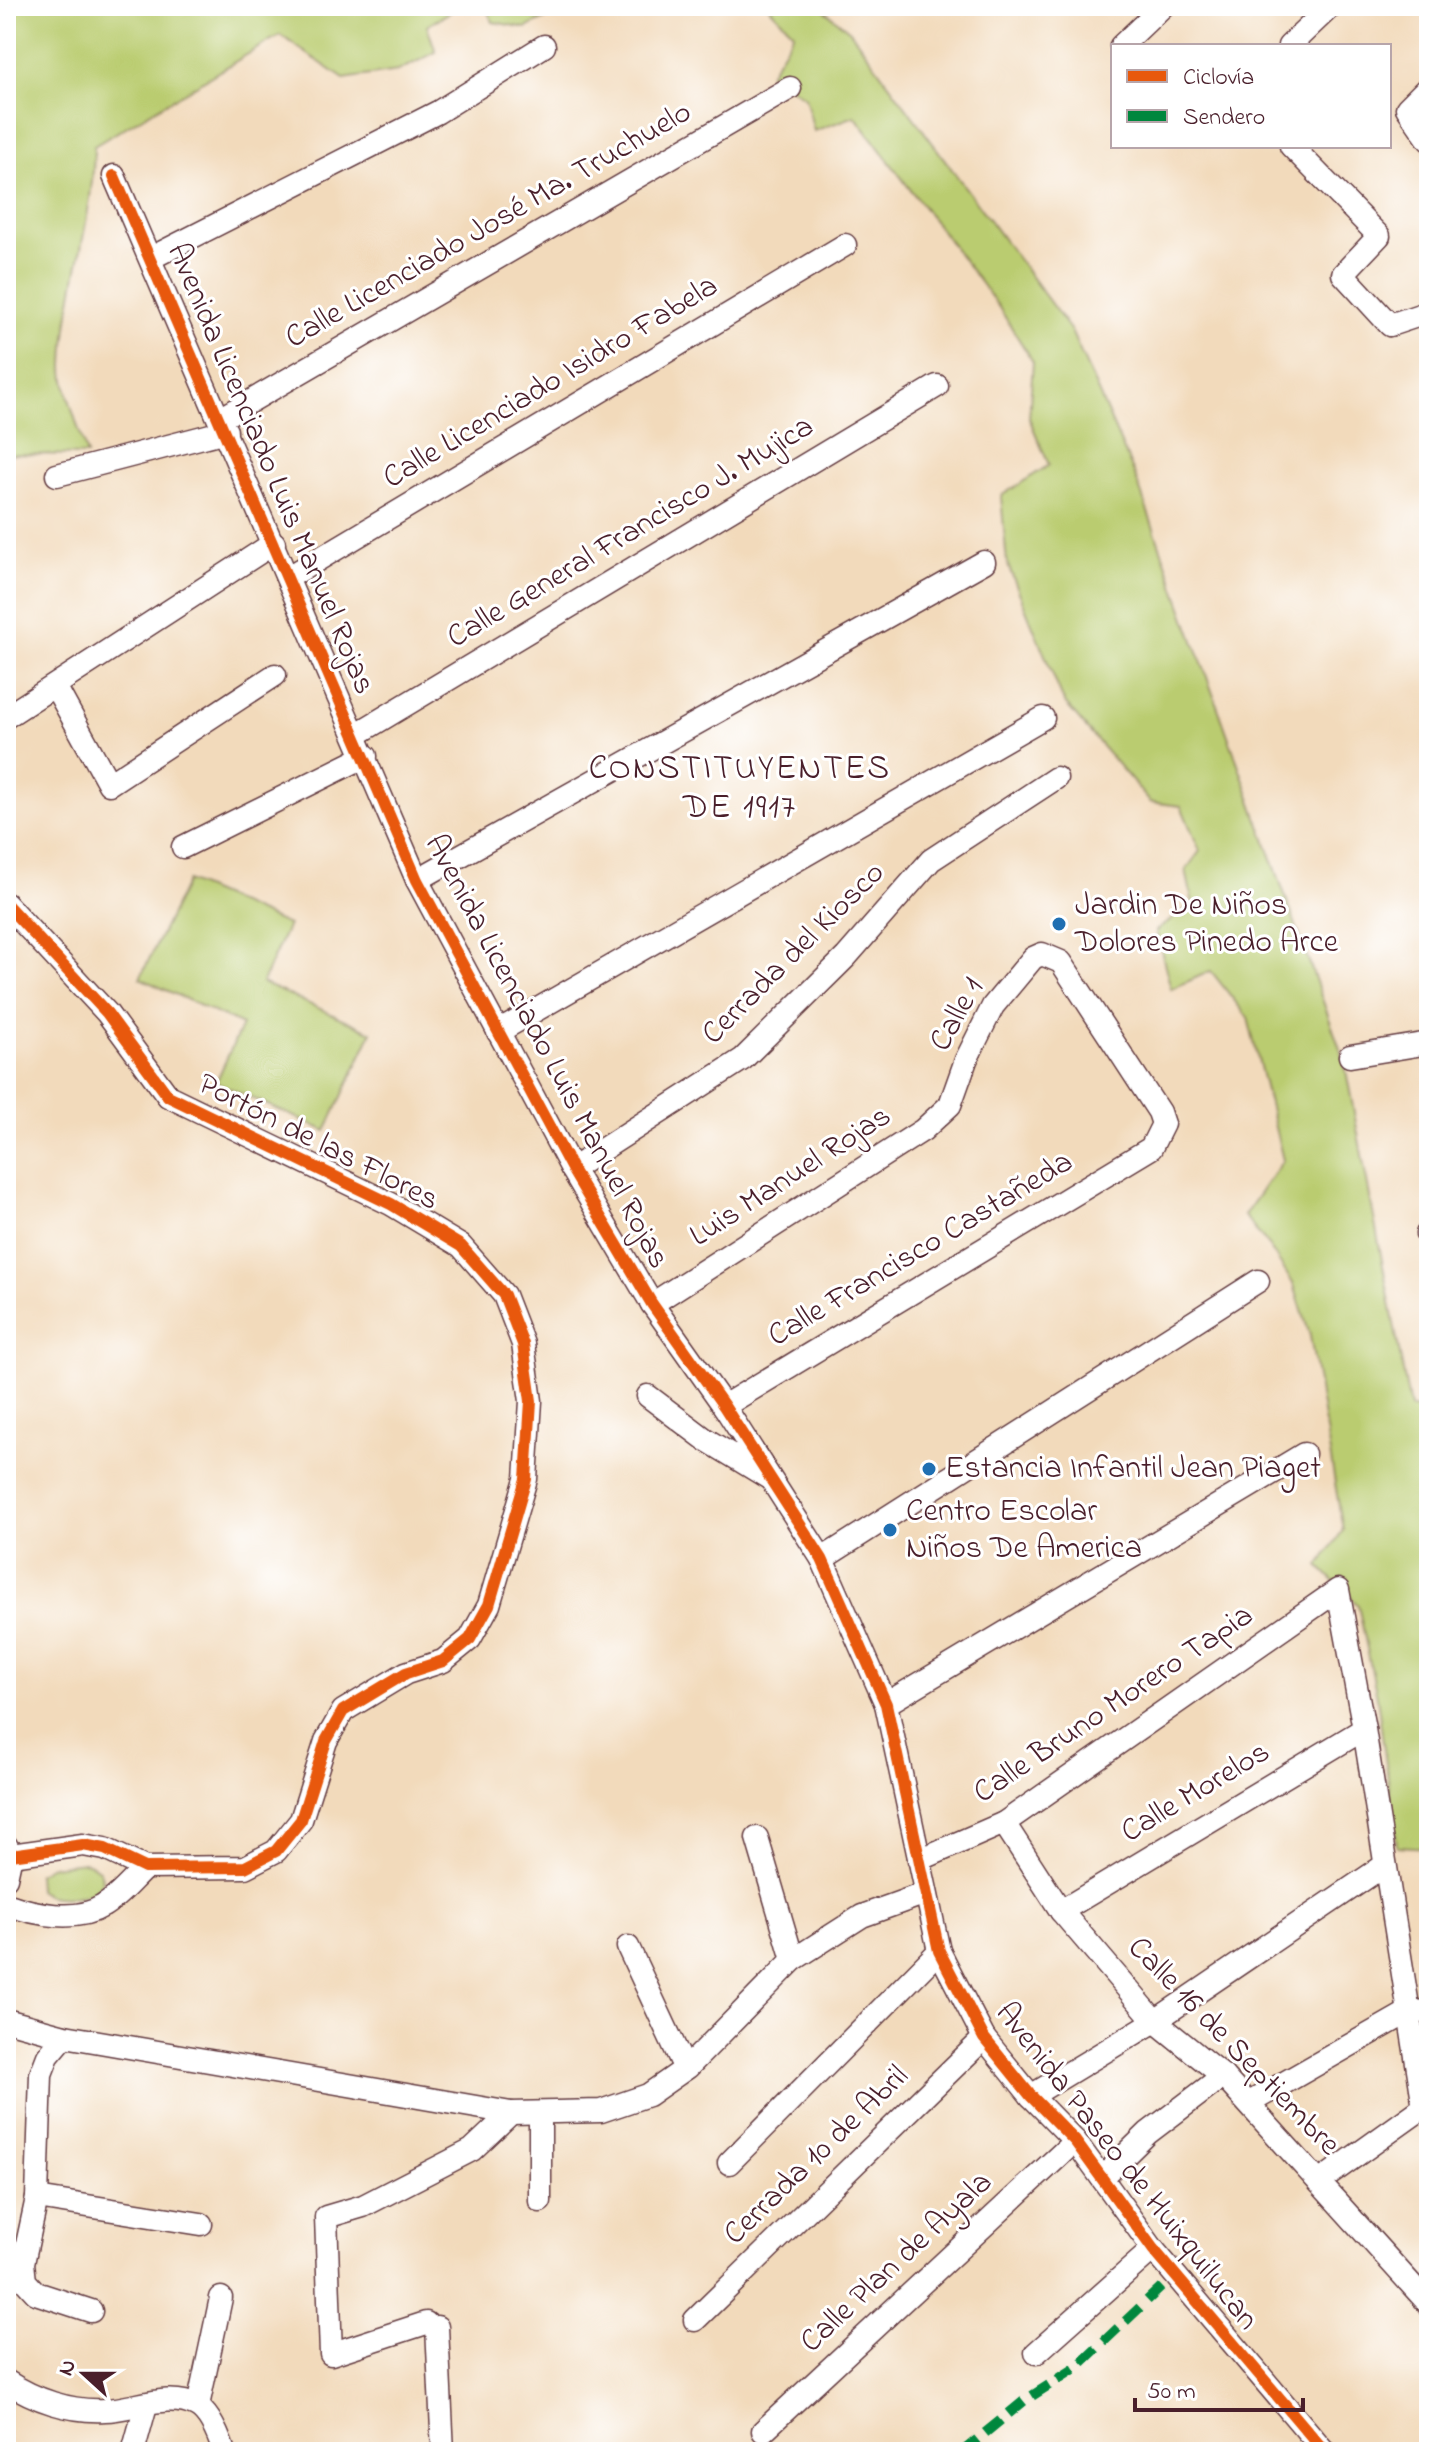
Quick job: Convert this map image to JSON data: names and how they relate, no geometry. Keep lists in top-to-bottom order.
{
  "streets": {
    "street": [
      "Calle Licenciado José Ma. Truchuelo",
      "Calle Licenciado Isidro Fabela",
      "Avenida Licenciado Luis Manuel Rojas",
      "Calle General Francisco J. Mujica",
      "Cerrada del Kiosco",
      "Calle 1",
      "Portón de las Flores",
      "Luis Manuel Rojas",
      "Calle Francisco Castañeda",
      "Calle Bruno Morero Tapia",
      "Calle Morelos",
      "Calle 16 de Septiembre",
      "Cerrada 10 de Abril",
      "Avenida Paseo de Huixquilucan",
      "Calle Plan de Ayala"
    ]
  },
  "crossings": [
    ["Calle Licenciado José Ma. Truchuelo", "Avenida Licenciado Luis Manuel Rojas"],
    ["Calle Licenciado Isidro Fabela", "Avenida Licenciado Luis Manuel Rojas"],
    ["Avenida Licenciado Luis Manuel Rojas", "Calle General Francisco J. Mujica"],
    ["Avenida Licenciado Luis Manuel Rojas", "Cerrada del Kiosco"],
    ["Avenida Licenciado Luis Manuel Rojas", "Luis Manuel Rojas"],
    ["Avenida Licenciado Luis Manuel Rojas", "Calle Francisco Castañeda"],
    ["Avenida Licenciado Luis Manuel Rojas", "Calle Bruno Morero Tapia"],
    ["Avenida Licenciado Luis Manuel Rojas", "Avenida Paseo de Huixquilucan"],
    ["Calle 1", "Luis Manuel Rojas"],
    ["Calle 1", "Calle Francisco Castañeda"],
    ["Calle Bruno Morero Tapia", "Calle Morelos"],
    ["Calle Bruno Morero Tapia", "Calle 16 de Septiembre"],
    ["Calle Morelos", "Calle 16 de Septiembre"],
    ["Cerrada 10 de Abril", "Avenida Paseo de Huixquilucan"],
    ["Avenida Paseo de Huixquilucan", "Calle Plan de Ayala"]
  ],
  "districts": ["CONSTITUYENTES DE 1917"],
  "places": ["Jardin De Niños Dolores Pinedo Arce", "Estancia Infantil Jean Piaget", "Centro Escolar Niños De America"],
  "legend": ["Ciclovía", "Sendero"],
  "scale_bar": "50 m",
  "north": "left"
}
